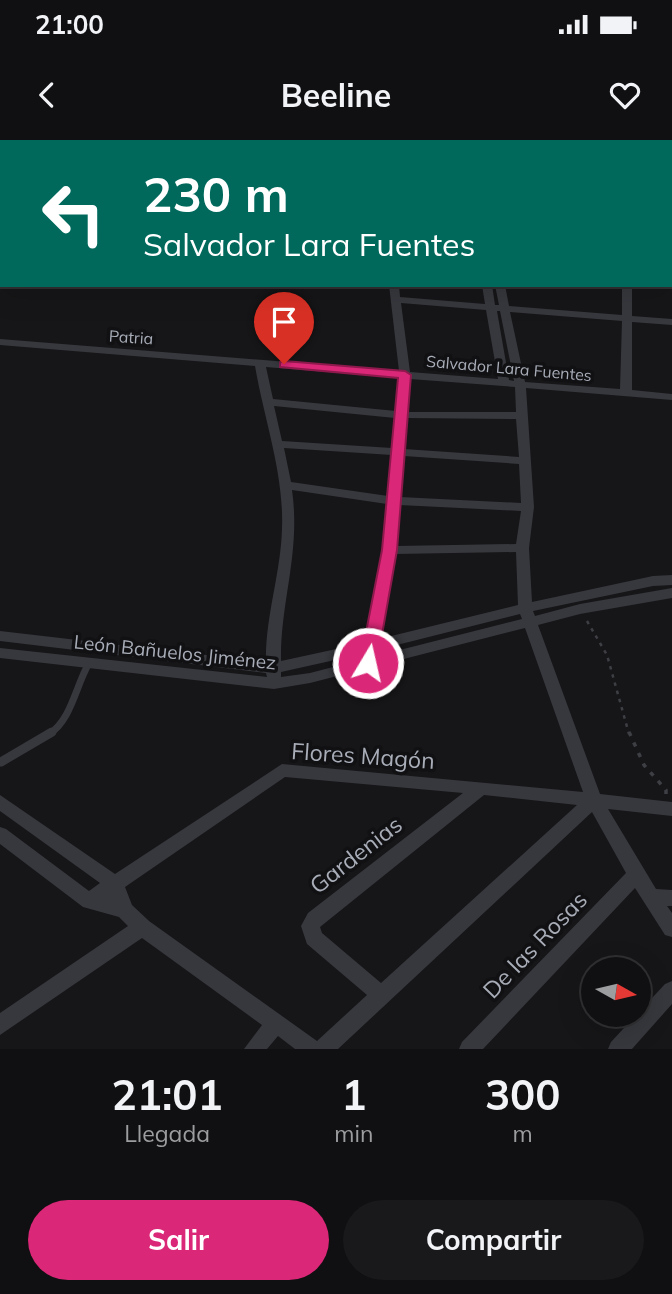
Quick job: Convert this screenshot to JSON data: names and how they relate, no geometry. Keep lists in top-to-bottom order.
{
  "streets": {
    "street": [
      "Patria",
      "Salvador Lara Fuentes",
      "León Bañuelos Jiménez",
      "Flores Magón",
      "Gardenias",
      "De las Rosas"
    ]
  },
  "crossings": [
    ["Patria", "Salvador Lara Fuentes"],
    ["Flores Magón", "Gardenias"]
  ],
  "north": "right",
  "page": {
    "status": "21:00",
    "header": "Beeline",
    "turn": ["230 m", "Salvador Lara Fuentes"],
    "eta": [
      "21:01",
      "Llegada",
      "1",
      "min",
      "300",
      "m"
    ],
    "buttons": ["Salir", "Compartir"]
  }
}
